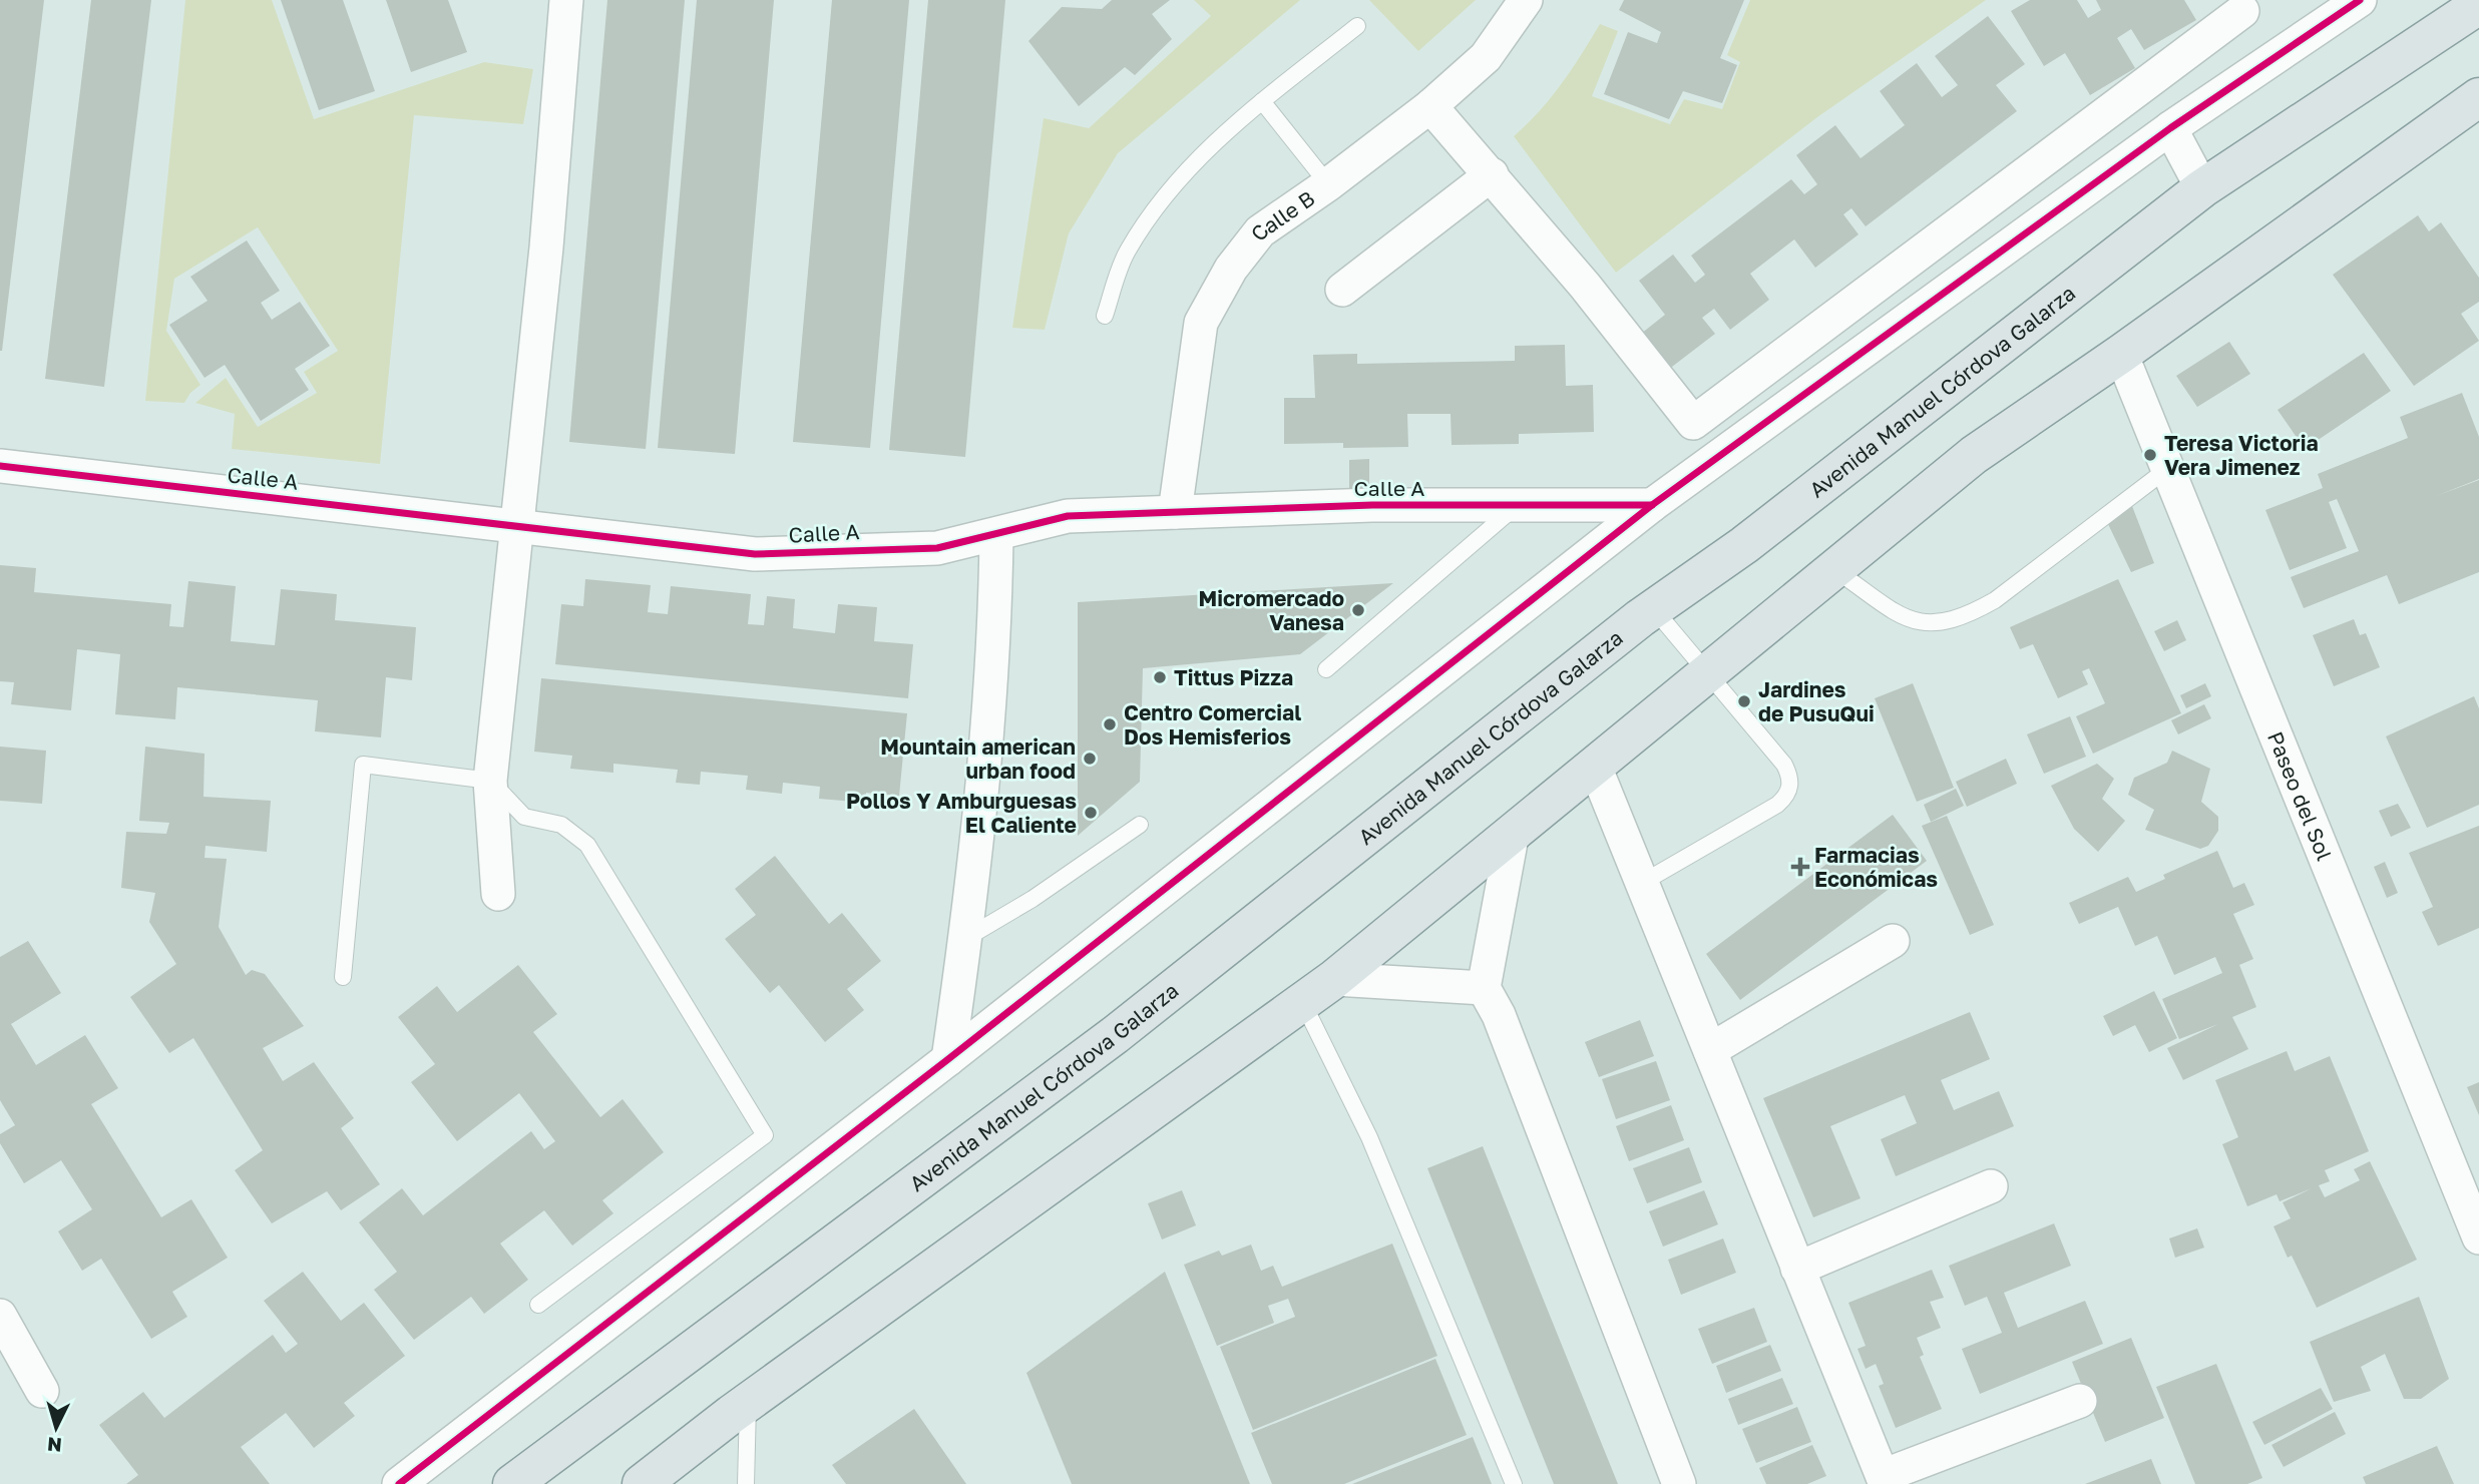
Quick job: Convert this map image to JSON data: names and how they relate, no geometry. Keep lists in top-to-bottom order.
{
  "streets": {
    "main road": ["Avenida Manuel Córdova Galarza"],
    "street": ["Calle B", "Calle A", "Paseo del Sol"]
  },
  "crossings": [
    ["Calle B", "Calle A"]
  ],
  "places": {
    "other": [
      "Teresa Victoria Vera Jimenez",
      "Micromercado Vanesa",
      "Tittus Pizza",
      "Jardines de PusuQui",
      "Centro Comercial Dos Hemisferios",
      "Mountain american urban food",
      "Pollos Y Amburguesas El Caliente"
    ],
    "health": ["Farmacias Económicas"]
  },
  "north": "bottom"
}
